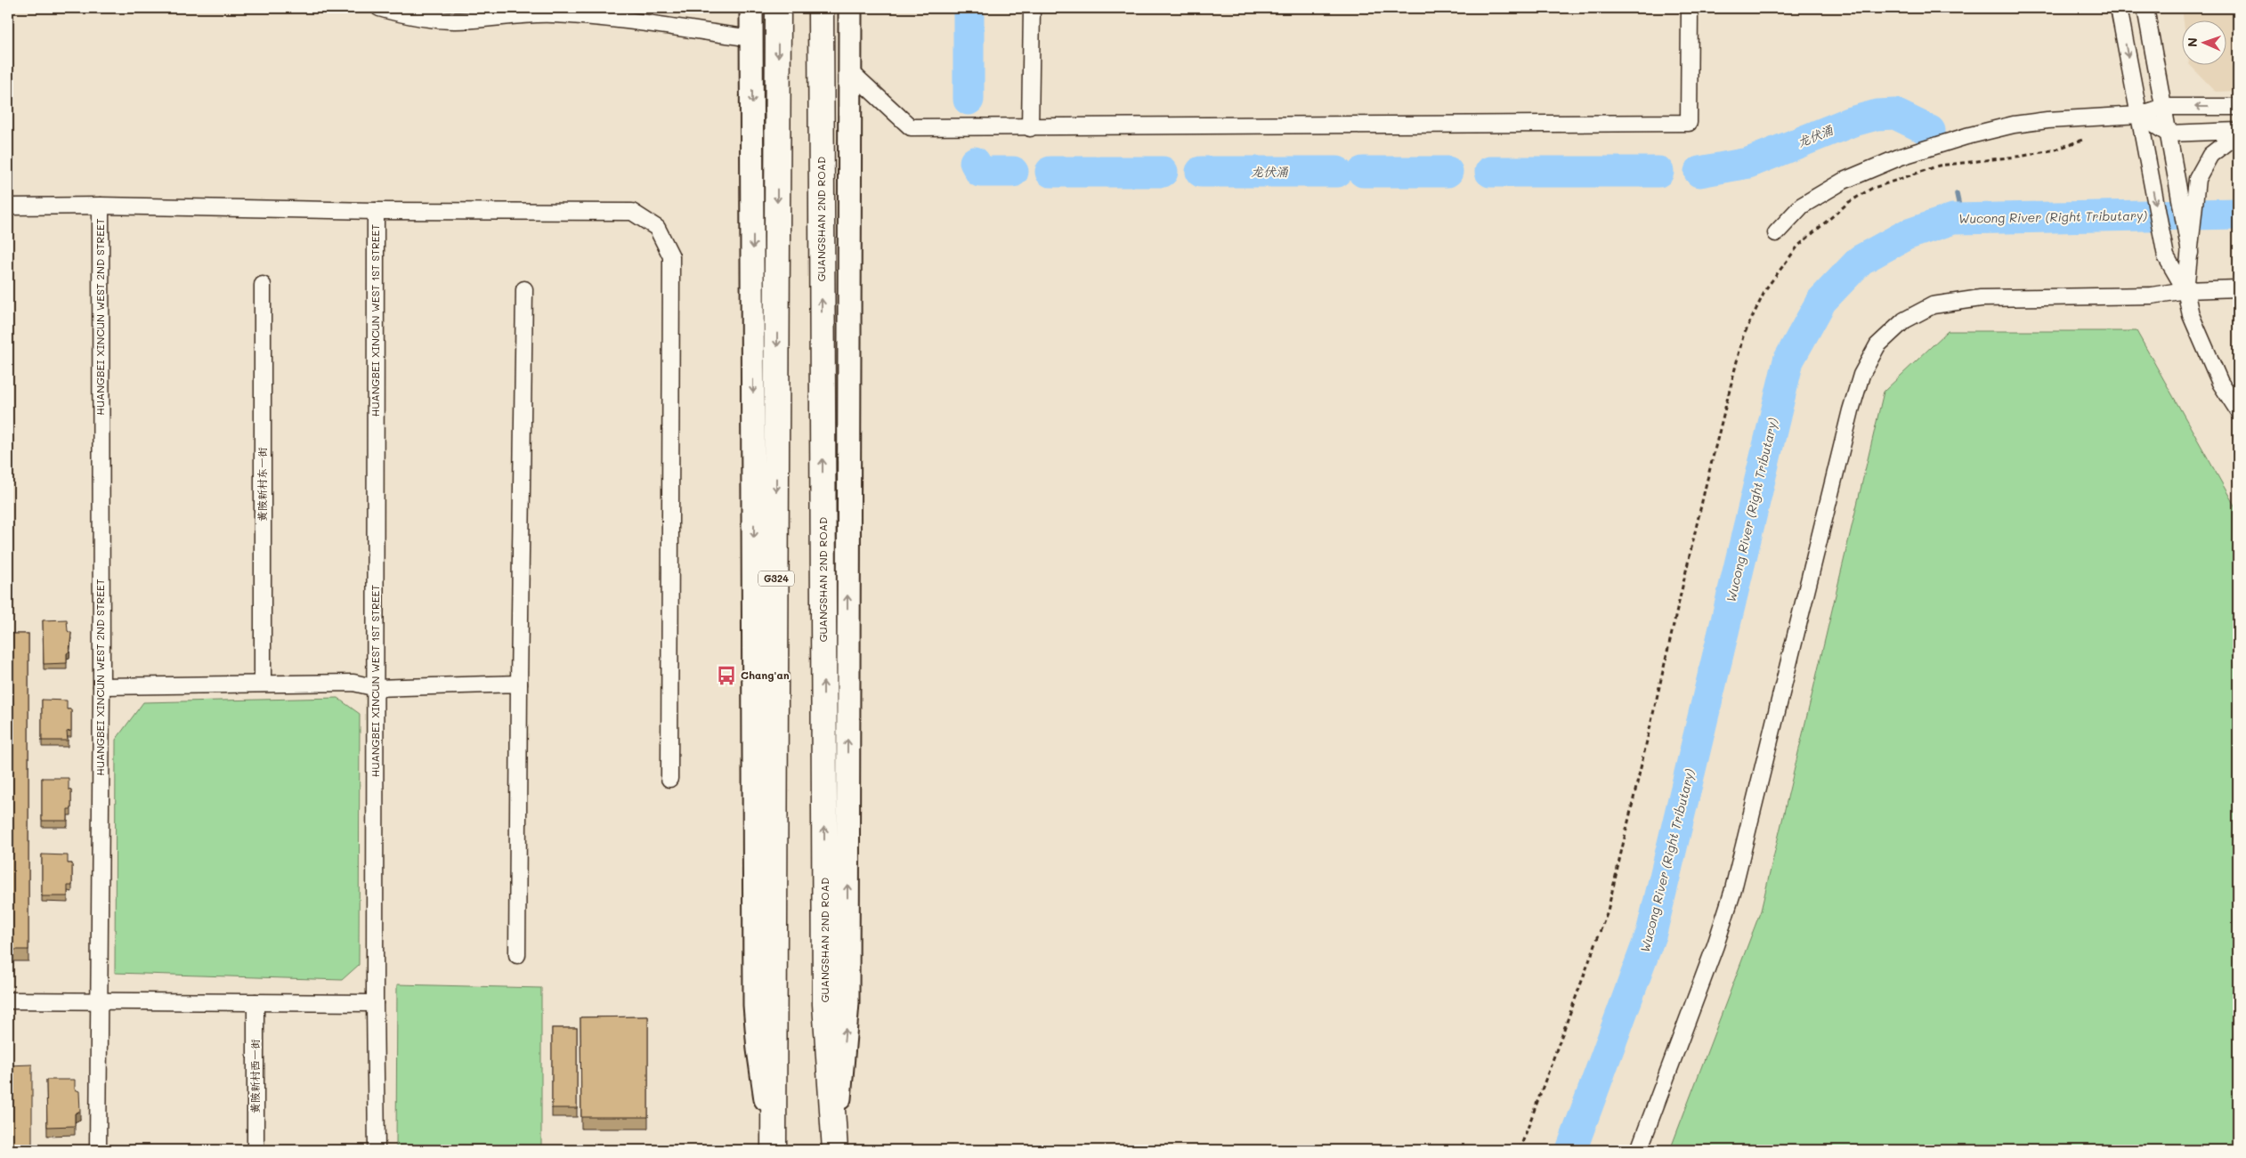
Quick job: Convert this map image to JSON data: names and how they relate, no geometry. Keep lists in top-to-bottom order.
{
  "streets": {
    "highway": ["GUANGSHAN 2ND ROAD", "G324"],
    "street": [
      "HUANGBEI XINCUN WEST 2ND STREET",
      "HUANGBEI XINCUN WEST 1ST STREET",
      "黄陂新村东一街",
      "黄陂新村西一街"
    ]
  },
  "water": ["龙伏涌", "Wucong River (Right Tributary)"],
  "places": {
    "bus stop": ["Chang'an"]
  },
  "north": "left"
}
